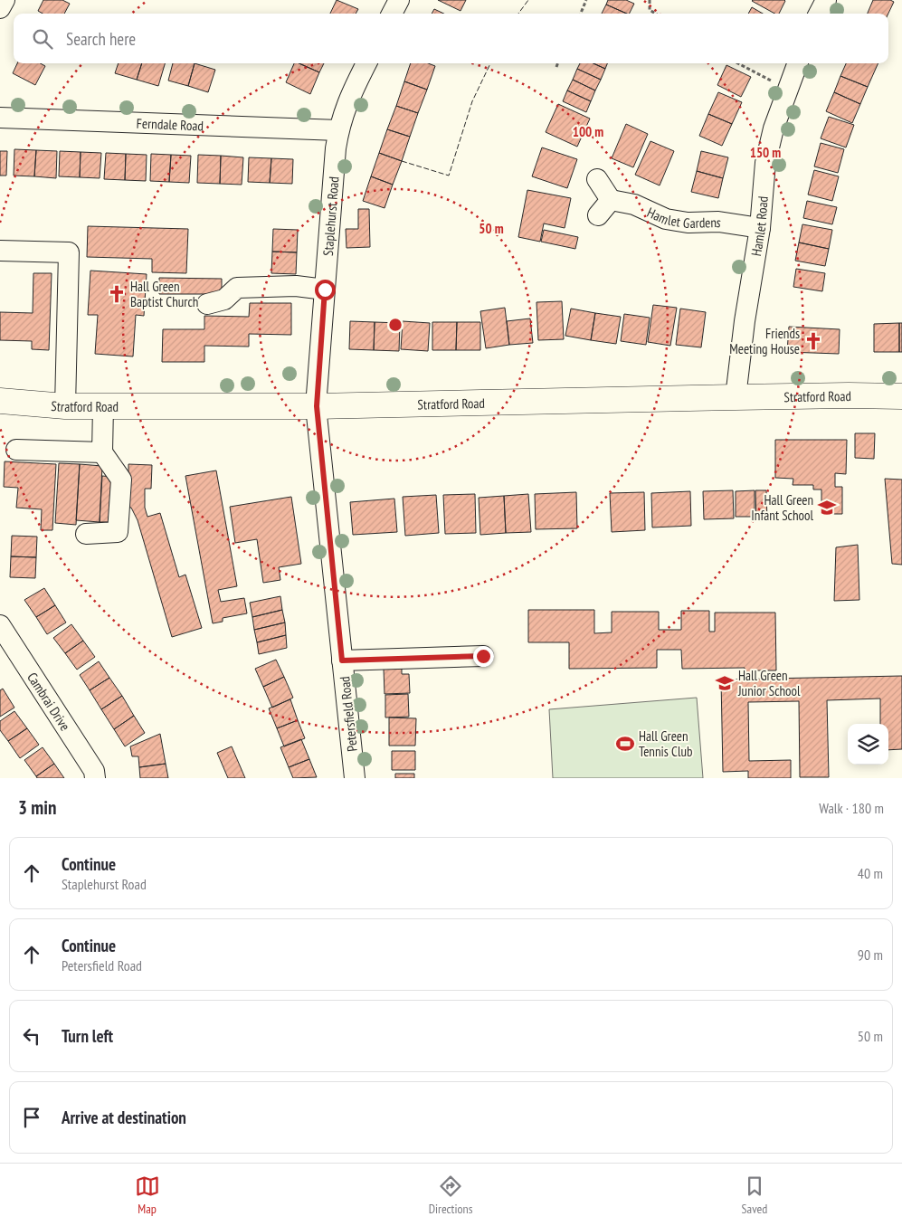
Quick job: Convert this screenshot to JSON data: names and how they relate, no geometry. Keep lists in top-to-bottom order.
{
  "streets": {
    "highway": ["Stratford Road"],
    "street": [
      "Ferndale Road",
      "Hamlet Gardens",
      "Staplehurst Road",
      "Hamlet Road",
      "Cambrai Drive",
      "Petersfield Road"
    ]
  },
  "crossings": [
    ["Ferndale Road", "Staplehurst Road"],
    ["Hamlet Gardens", "Hamlet Road"],
    ["Staplehurst Road", "Stratford Road"],
    ["Staplehurst Road", "Petersfield Road"],
    ["Hamlet Road", "Stratford Road"],
    ["Stratford Road", "Petersfield Road"]
  ],
  "places": {
    "church": ["Hall Green Baptist Church", "Friends Meeting House"],
    "school or university": ["Hall Green Infant School", "Hall Green Junior School"],
    "sports": ["Hall Green Tennis Club"]
  },
  "page": {
    "search": "Search here",
    "heading": ["3 min", "Walk · 180 m"],
    "list": [
      ["Continue", "Staplehurst Road", "40 m"],
      ["Continue", "Petersfield Road", "90 m"],
      ["Turn left", "50 m"],
      "Arrive at destination"
    ],
    "nav": ["Map", "Directions", "Saved"]
  },
  "rings": ["100 m", "150 m", "50 m"]
}
